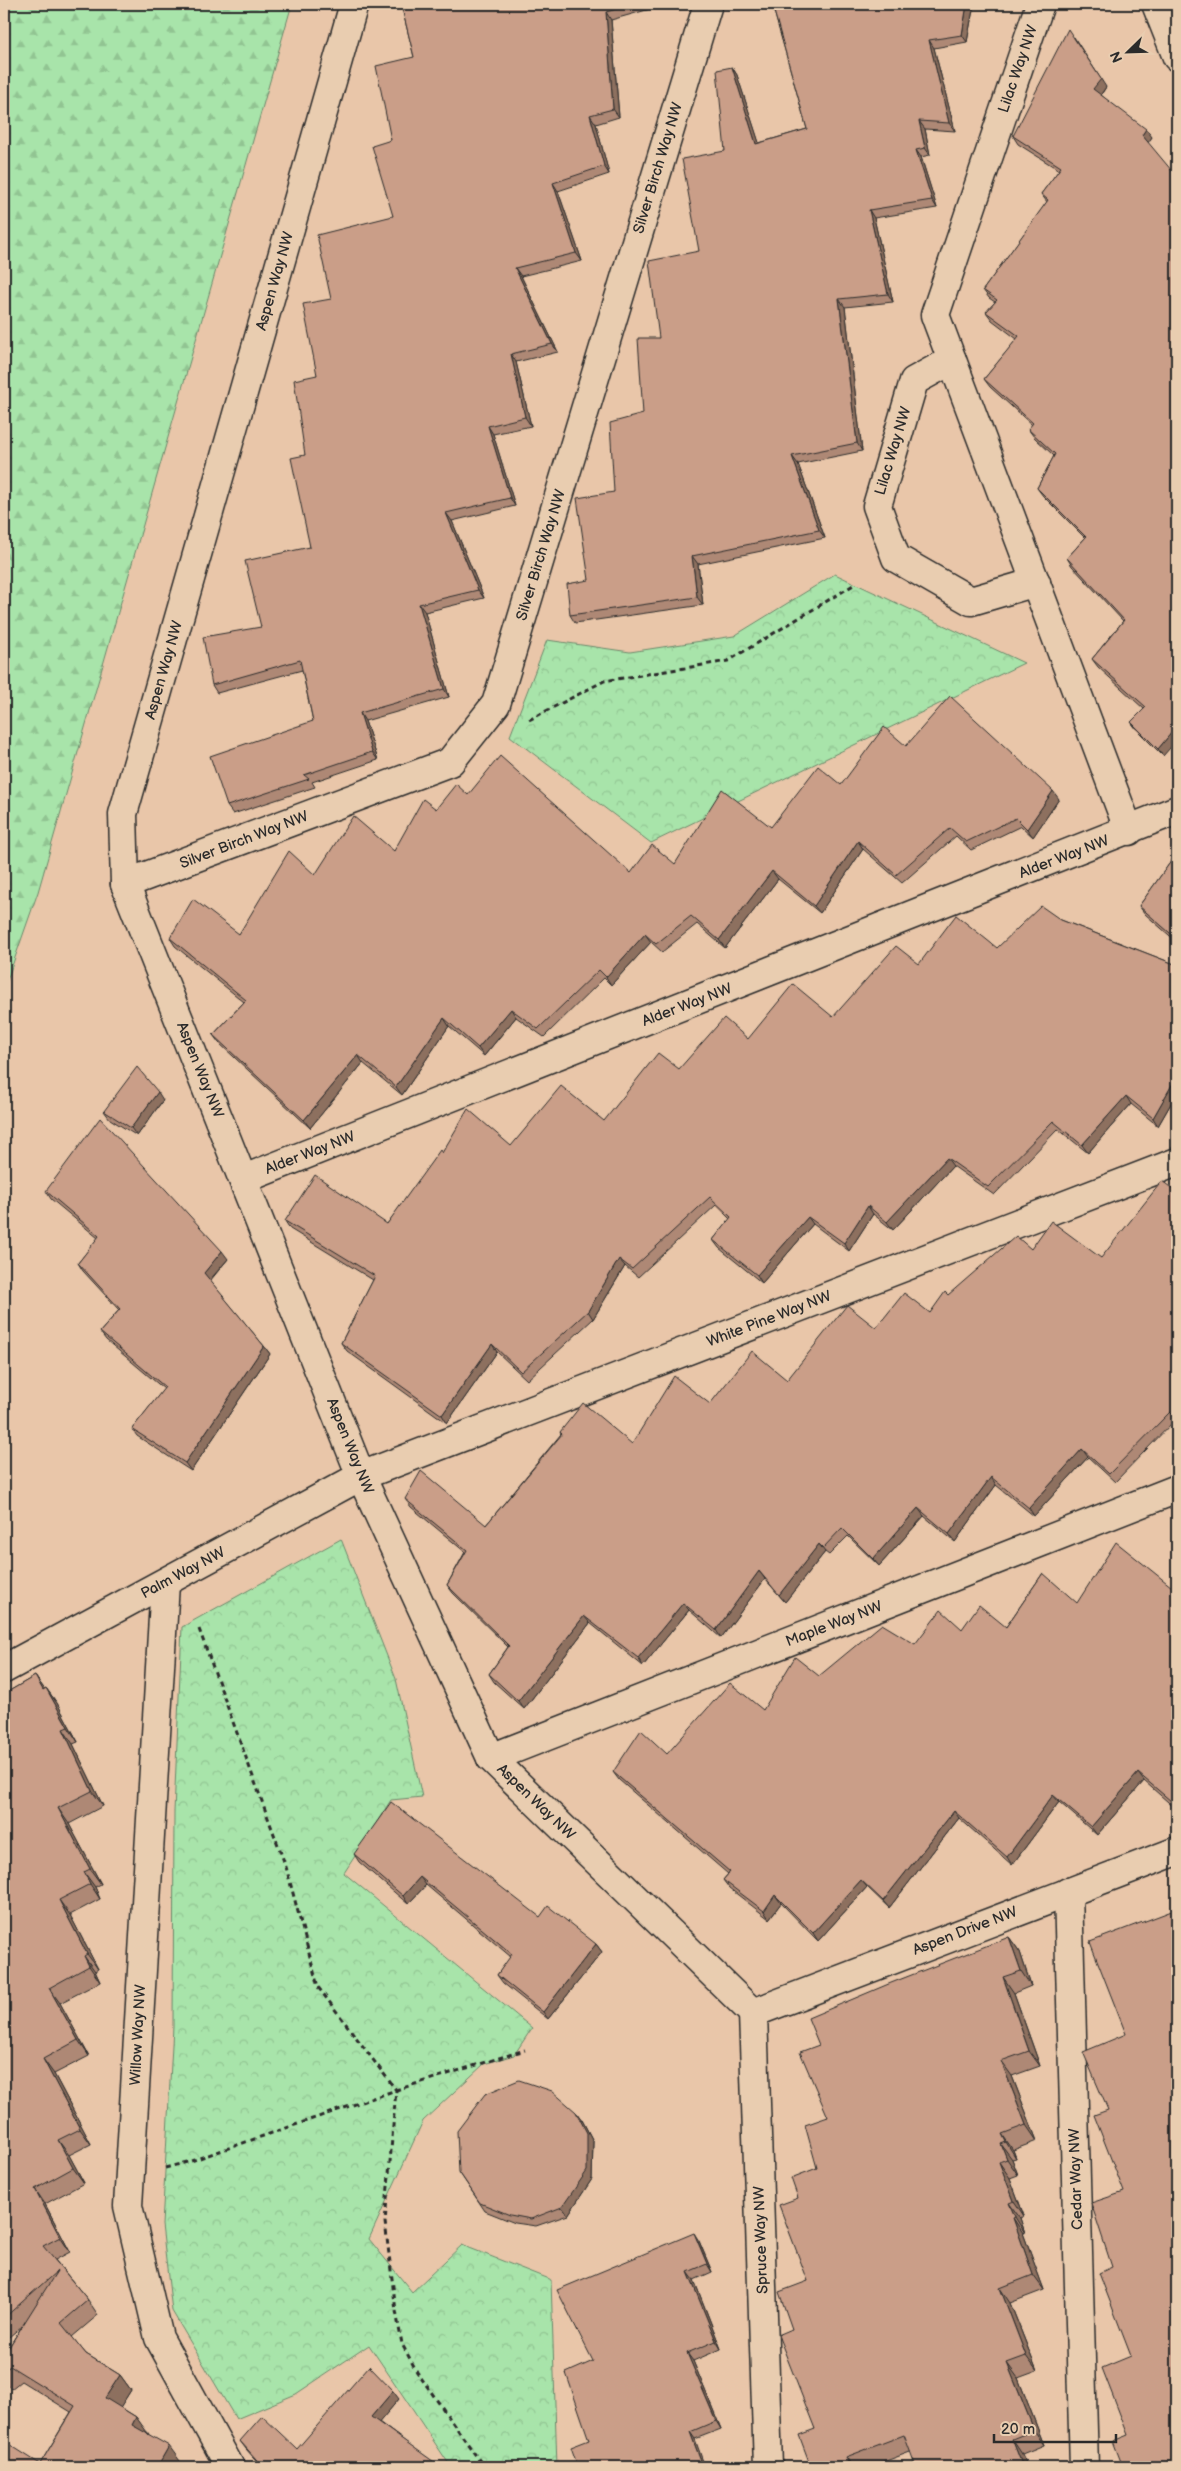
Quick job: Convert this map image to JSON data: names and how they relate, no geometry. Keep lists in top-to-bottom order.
{
  "streets": {
    "street": [
      "Lilac Way NW",
      "Silver Birch Way NW",
      "Aspen Way NW",
      "Alder Way NW",
      "White Pine Way NW",
      "Palm Way NW",
      "Maple Way NW",
      "Aspen Drive NW",
      "Willow Way NW",
      "Cedar Way NW",
      "Spruce Way NW"
    ]
  },
  "crossings": [
    ["Lilac Way NW", "Alder Way NW"],
    ["Silver Birch Way NW", "Aspen Way NW"],
    ["Aspen Way NW", "Alder Way NW"],
    ["Aspen Way NW", "White Pine Way NW"],
    ["Aspen Way NW", "Palm Way NW"],
    ["Aspen Way NW", "Maple Way NW"],
    ["Aspen Way NW", "Aspen Drive NW"],
    ["Aspen Way NW", "Spruce Way NW"],
    ["White Pine Way NW", "Palm Way NW"],
    ["Palm Way NW", "Willow Way NW"],
    ["Aspen Drive NW", "Cedar Way NW"],
    ["Aspen Drive NW", "Spruce Way NW"]
  ],
  "scale_bar": "20 m",
  "north": "bottom left"
}
